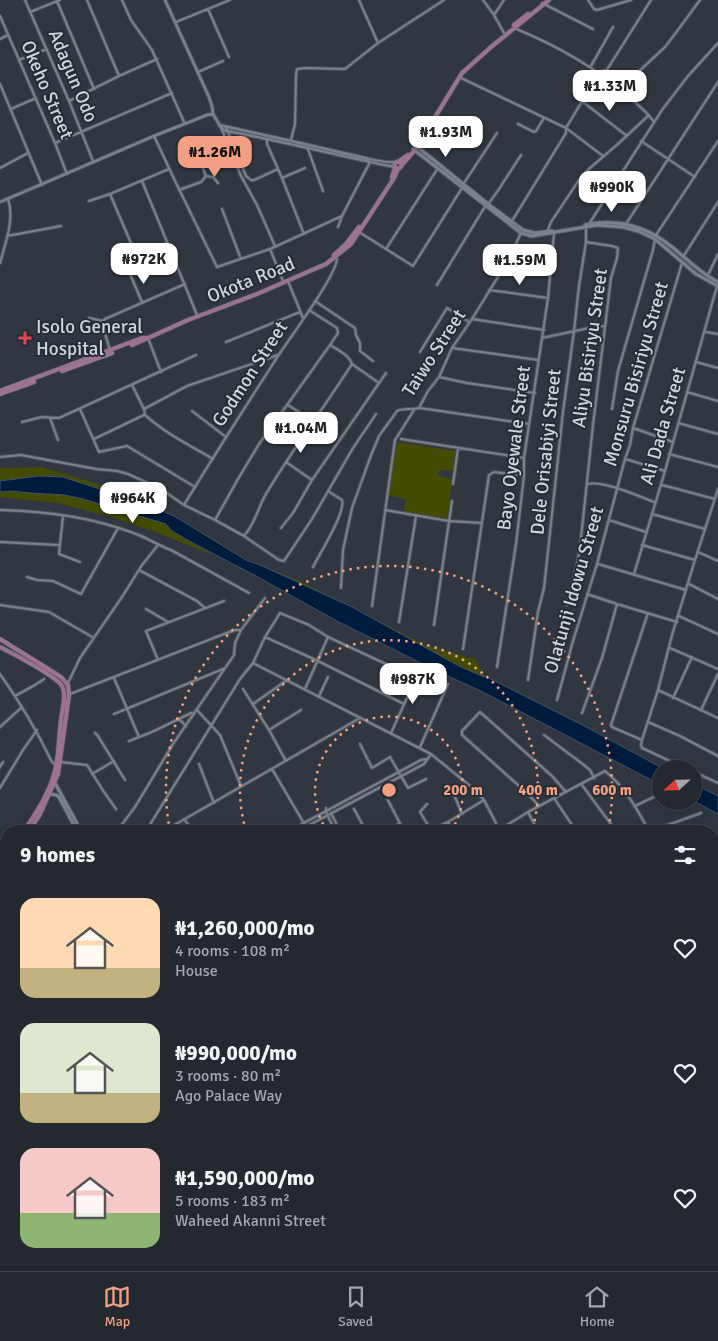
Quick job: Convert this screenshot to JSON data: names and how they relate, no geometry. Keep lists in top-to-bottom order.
{
  "streets": {
    "main road": ["Okota Road"],
    "street": [
      "Adagun Odo",
      "Okeho Street",
      "Aliyu Bisiriyu Street",
      "Taiwo Street",
      "Godmon Street",
      "Monsuru Bisiriyu Street",
      "Ali Dada Street",
      "Bayo Oyewale Street",
      "Dele Orisabiyi Street",
      "Olatunji Idowu Street"
    ]
  },
  "crossings": [
    ["Okota Road", "Godmon Street"],
    ["Aliyu Bisiriyu Street", "Dele Orisabiyi Street"],
    ["Monsuru Bisiriyu Street", "Olatunji Idowu Street"]
  ],
  "places": {
    "health": ["Isolo General Hospital"]
  },
  "north": "left",
  "page": {
    "price": [
      "₦1.33M",
      "₦1.93M",
      "₦1.26M",
      "₦990K",
      "₦972K",
      "₦1.59M",
      "₦1.04M",
      "₦964K",
      "₦987K"
    ],
    "heading": "9 homes",
    "list": [
      {
        "name": "₦1,260,000/mo",
        "note": "4 rooms · 108 m² · House"
      },
      {
        "name": "₦990,000/mo",
        "note": "3 rooms · 80 m² · Ago Palace Way"
      },
      {
        "name": "₦1,590,000/mo",
        "note": "5 rooms · 183 m² · Waheed Akanni Street"
      }
    ],
    "tabs": ["Map", "Saved", "Home"]
  },
  "rings": ["200 m", "400 m", "600 m"]
}
